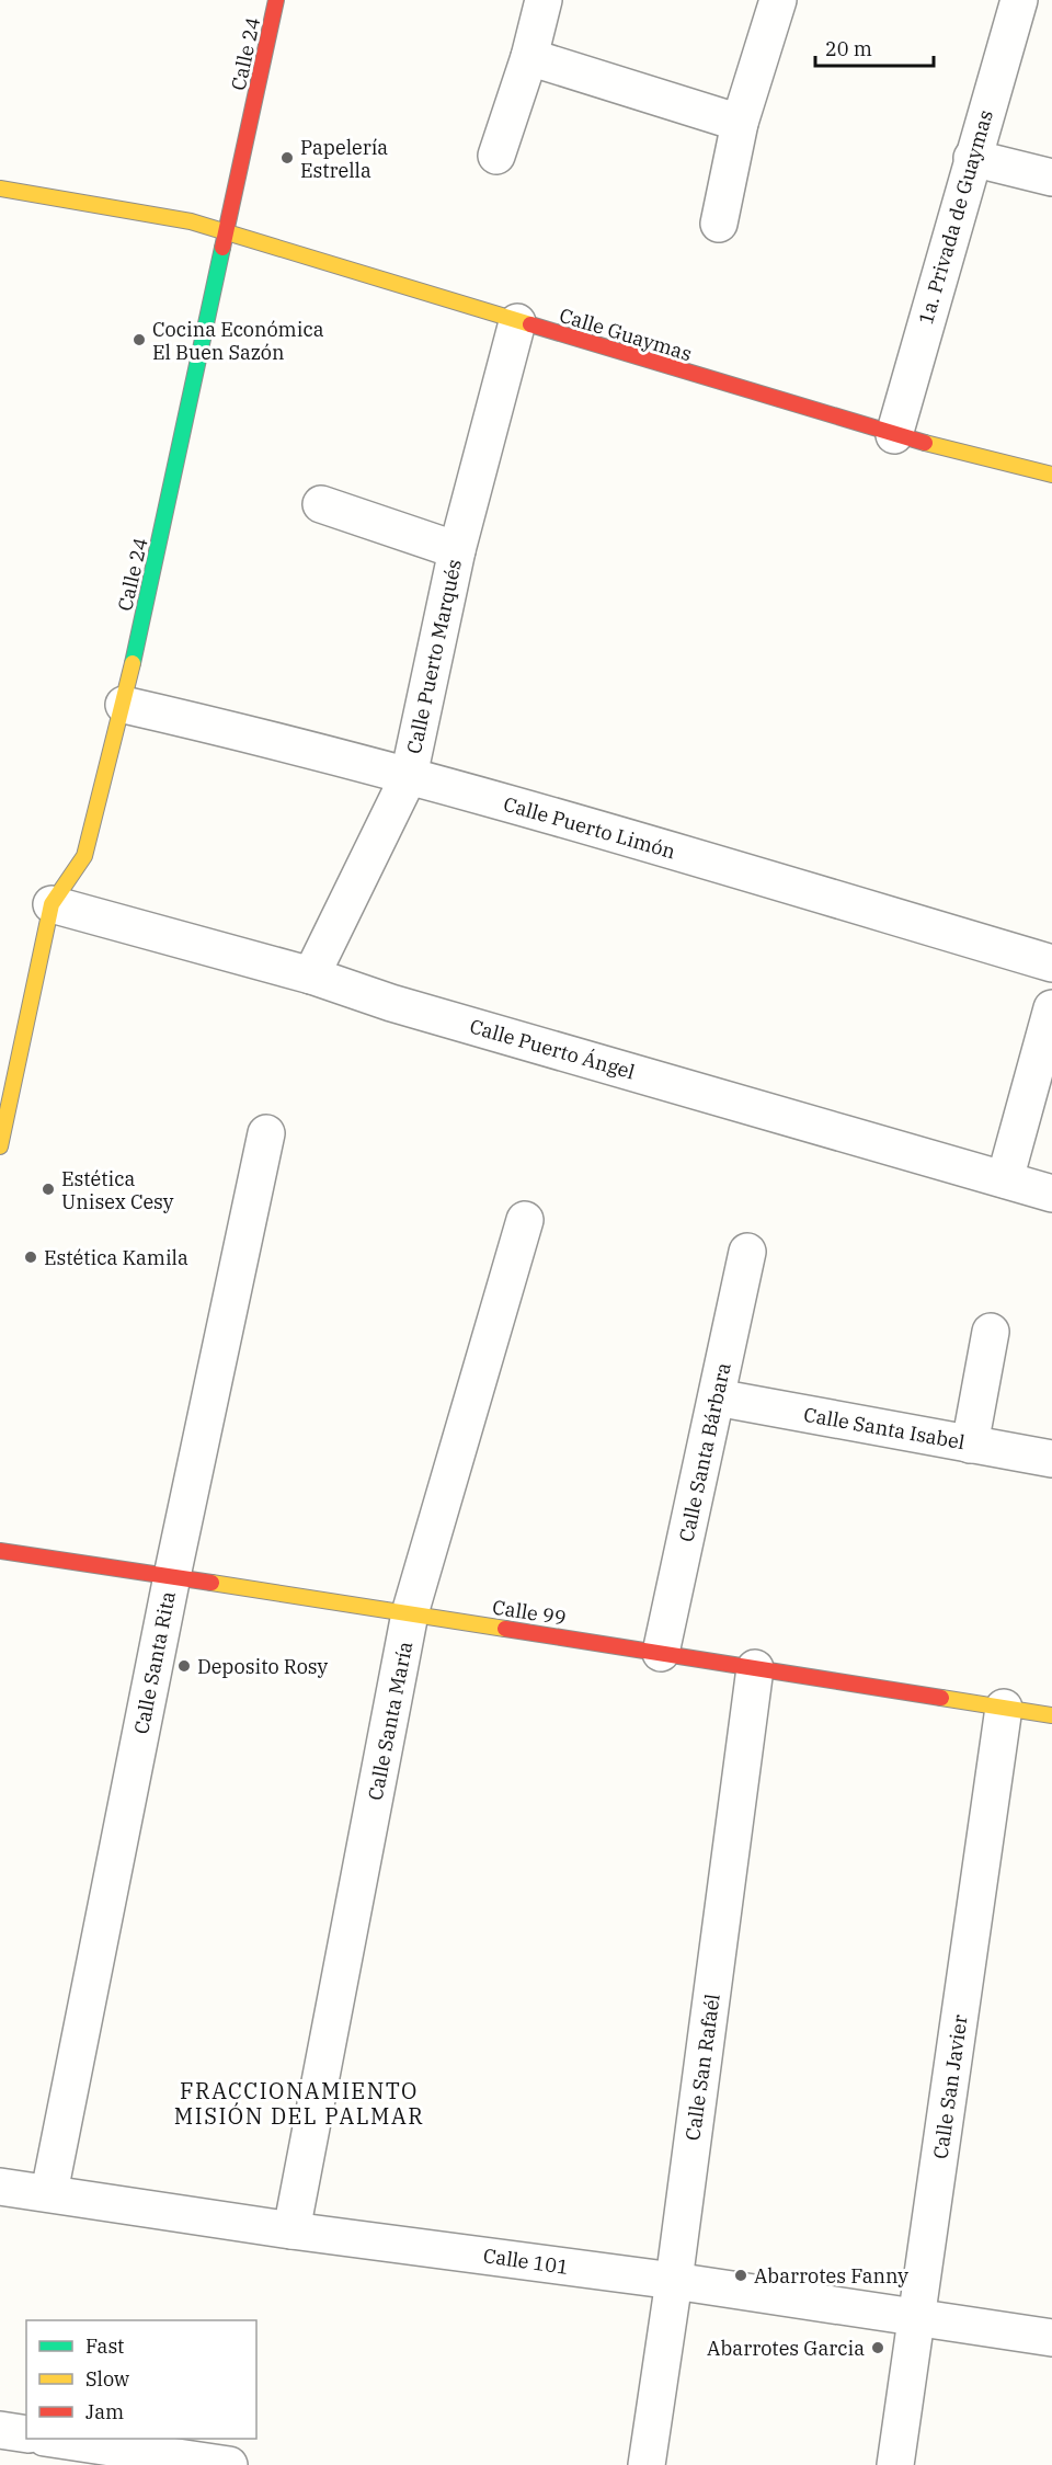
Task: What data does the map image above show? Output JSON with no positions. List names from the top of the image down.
{
  "streets": {
    "street": [
      "Calle 24",
      "1a. Privada de Guaymas",
      "Calle Guaymas",
      "Calle Puerto Marqués",
      "Calle Puerto Limón",
      "Calle Puerto Ángel",
      "Calle Santa Isabel",
      "Calle Santa Bárbara",
      "Calle 99",
      "Calle Santa Rita",
      "Calle Santa María",
      "Calle San Rafaél",
      "Calle San Javier",
      "Calle 101"
    ]
  },
  "crossings": [
    ["Calle 24", "Calle Guaymas"],
    ["Calle 24", "Calle Puerto Limón"],
    ["Calle 24", "Calle Puerto Ángel"],
    ["1a. Privada de Guaymas", "Calle Guaymas"],
    ["Calle Guaymas", "Calle Puerto Marqués"],
    ["Calle Puerto Marqués", "Calle Puerto Limón"],
    ["Calle Puerto Marqués", "Calle Puerto Ángel"],
    ["Calle Santa Isabel", "Calle Santa Bárbara"],
    ["Calle Santa Bárbara", "Calle 99"],
    ["Calle 99", "Calle Santa Rita"],
    ["Calle 99", "Calle Santa María"],
    ["Calle 99", "Calle San Rafaél"],
    ["Calle 99", "Calle San Javier"],
    ["Calle Santa Rita", "Calle 101"],
    ["Calle Santa María", "Calle 101"],
    ["Calle San Rafaél", "Calle 101"],
    ["Calle San Javier", "Calle 101"]
  ],
  "districts": ["FRACCIONAMIENTO MISIÓN DEL PALMAR"],
  "places": [
    "Papelería Estrella",
    "Cocina Económica El Buen Sazón",
    "Estética Unisex Cesy",
    "Estética Kamila",
    "Deposito Rosy",
    "Abarrotes Fanny",
    "Abarrotes Garcia"
  ],
  "legend": ["Fast", "Slow", "Jam"],
  "scale_bar": "20 m"
}
